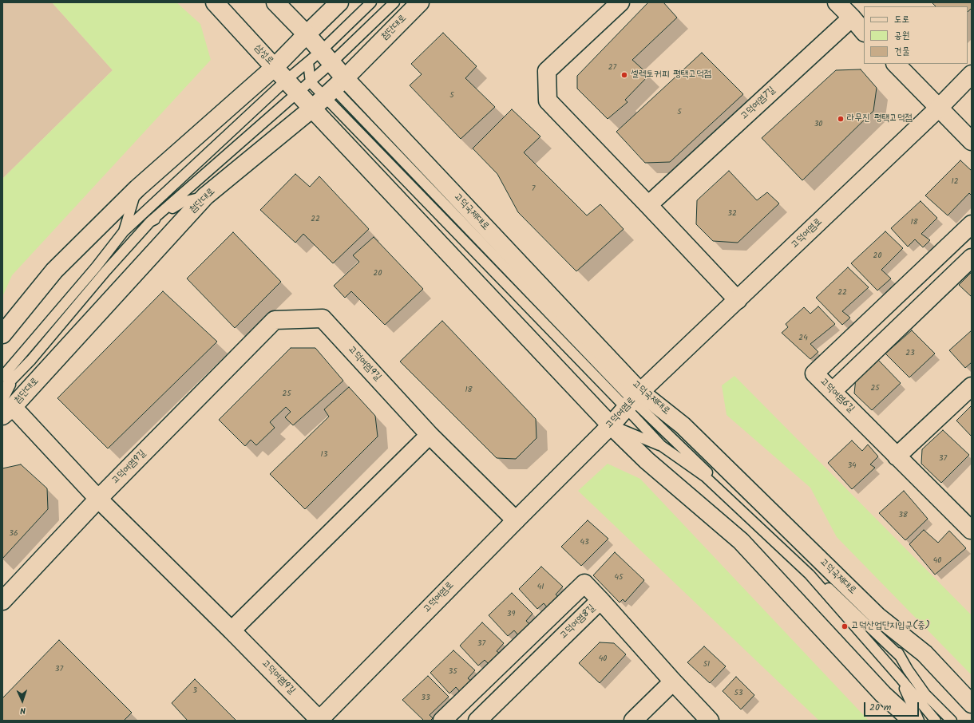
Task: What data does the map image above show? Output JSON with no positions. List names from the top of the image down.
{
  "streets": {
    "street": [
      "첨단대로",
      "삼성로",
      "고덕여염7길",
      "고덕국제대로",
      "고덕여염로",
      "고덕여염9길",
      "고덕여염6길",
      "고덕여염8길"
    ]
  },
  "crossings": [
    ["첨단대로", "삼성로"],
    ["첨단대로", "고덕국제대로"],
    ["첨단대로", "고덕여염9길"],
    ["삼성로", "고덕국제대로"],
    ["고덕국제대로", "고덕여염로"],
    ["고덕여염로", "고덕여염9길"]
  ],
  "places": ["셀렉토커피 평택고덕점", "라무진 평택고덕점", "고덕산업단지입구(중)"],
  "house_numbers": [
    "27",
    "5",
    "5",
    "30",
    "12",
    "7",
    "32",
    "22",
    "18",
    "20",
    "20",
    "22",
    "24",
    "23",
    "25",
    "18",
    "25",
    "13",
    "37",
    "34",
    "38",
    "36",
    "43",
    "40",
    "45",
    "41",
    "39",
    "37",
    "40",
    "51",
    "37",
    "35",
    "3",
    "53",
    "33"
  ],
  "legend": ["도로", "공원", "건물"],
  "scale_bar": "20 m",
  "north": "bottom"
}
